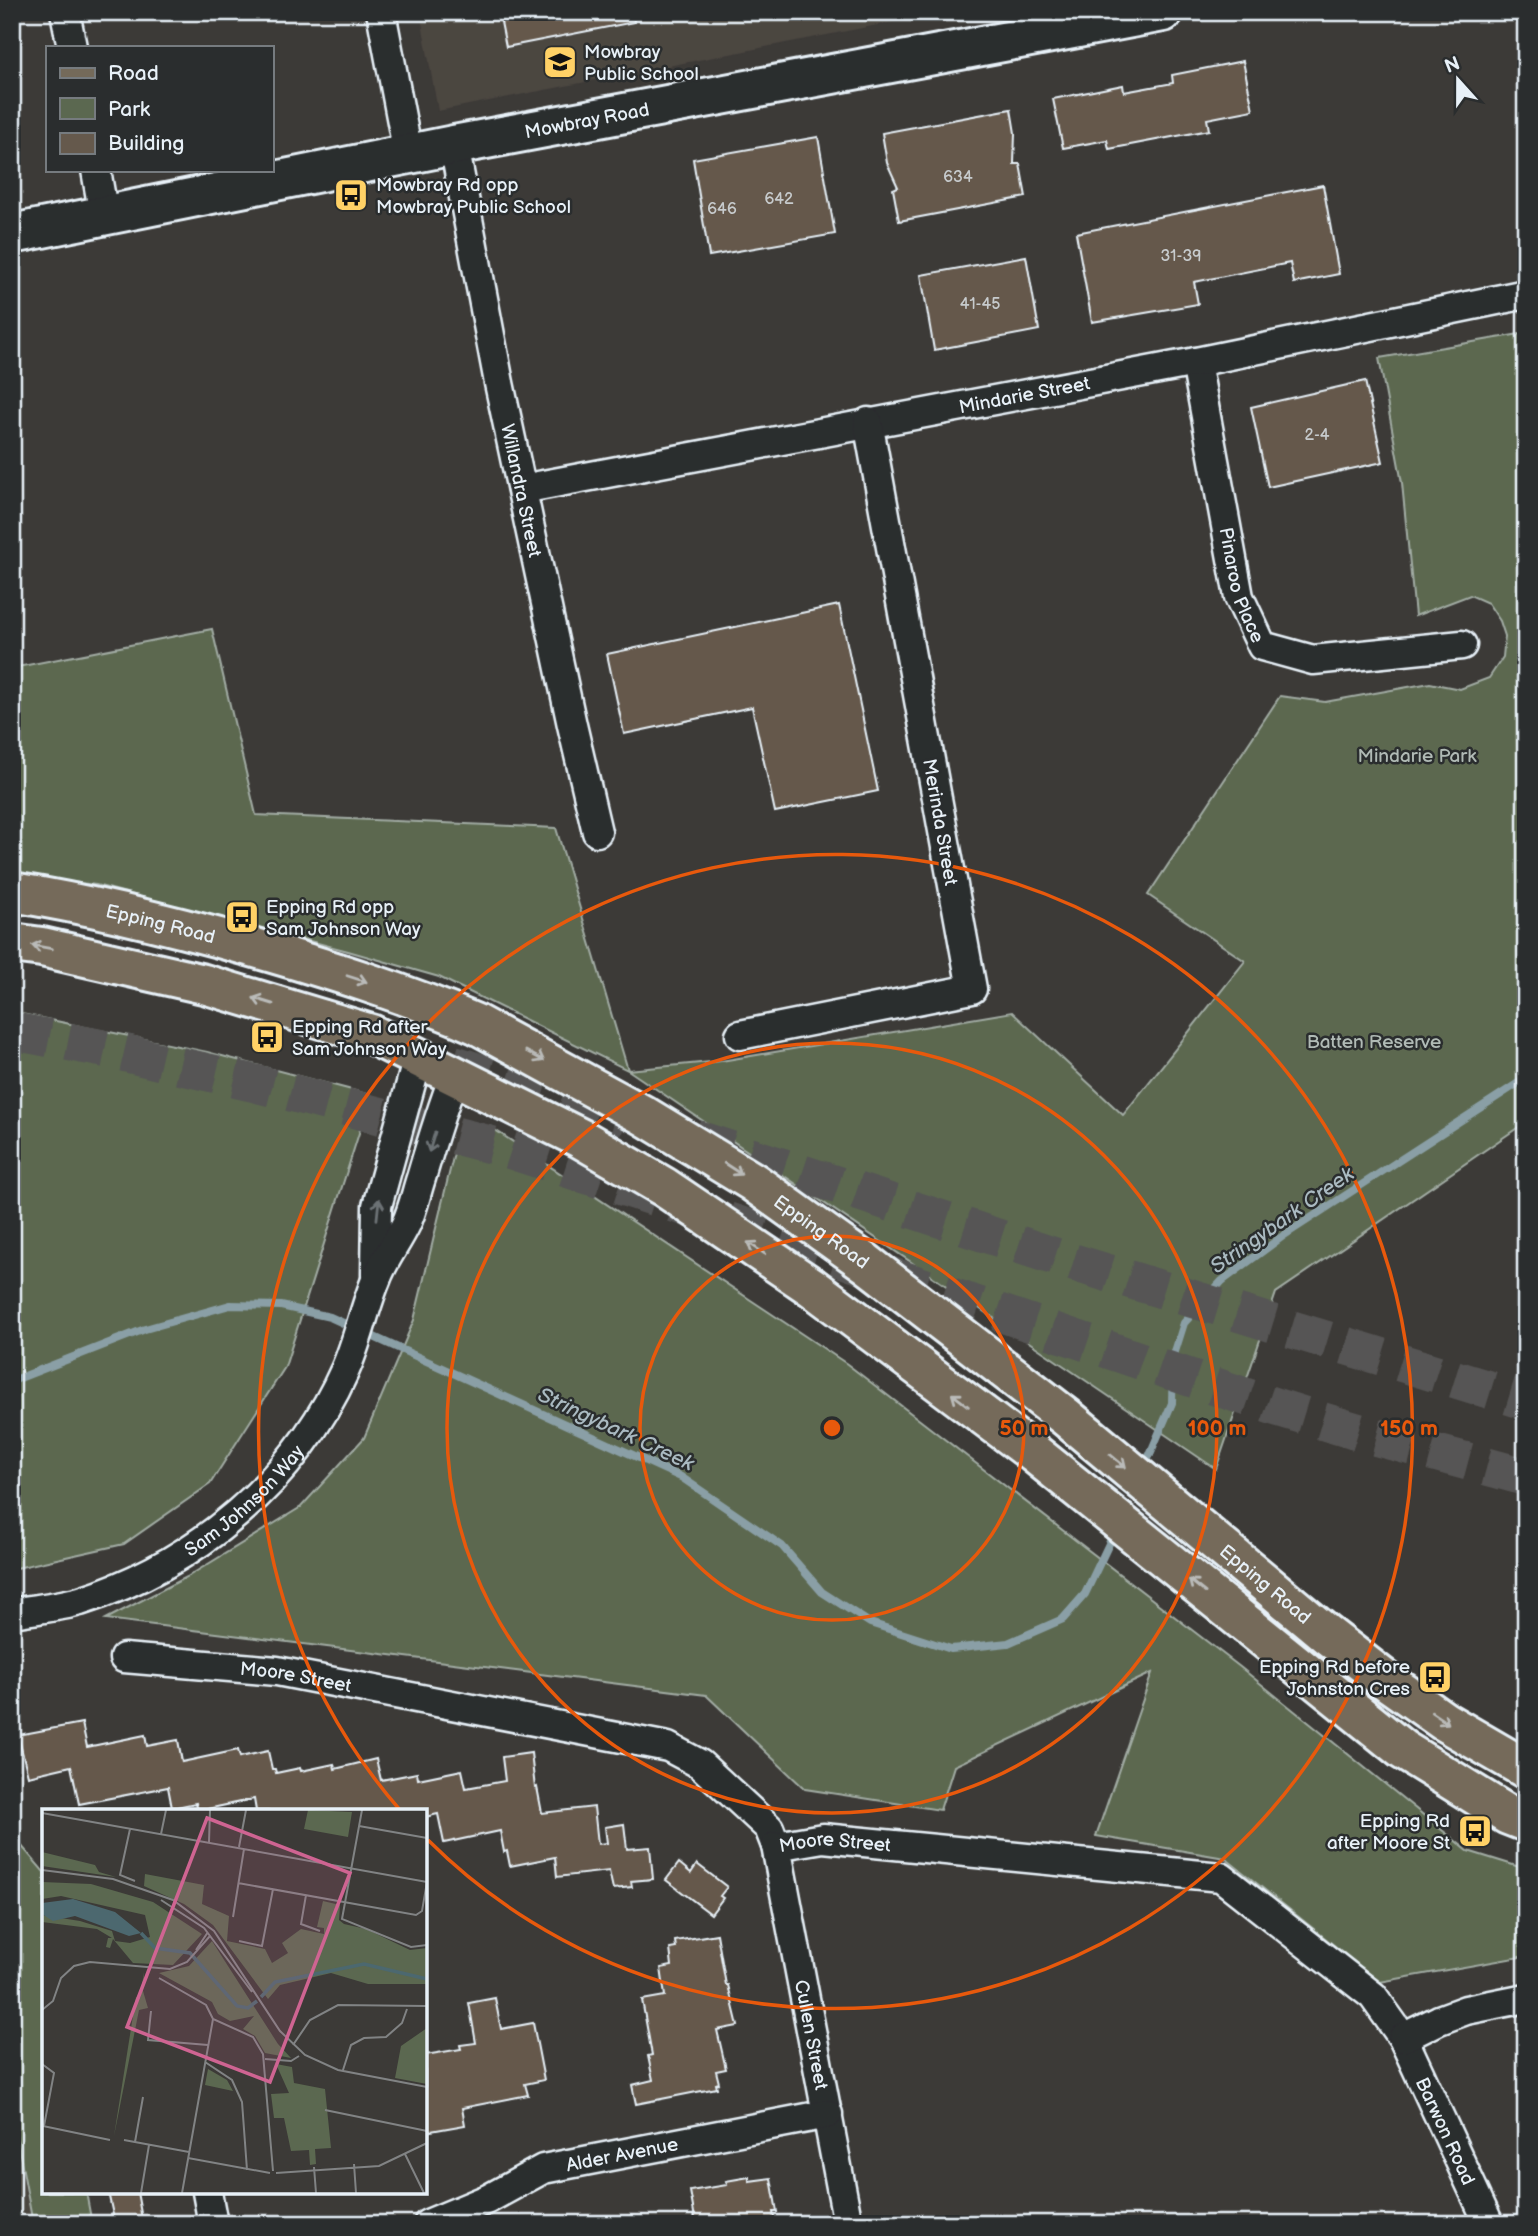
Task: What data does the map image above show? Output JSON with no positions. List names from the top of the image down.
{
  "streets": {
    "main road": ["Mowbray Road", "Epping Road", "Sam Johnson Way"],
    "street": [
      "Mindarie Street",
      "Willandra Street",
      "Pinaroo Place",
      "Merinda Street",
      "Moore Street",
      "Cullen Street",
      "Barwon Road",
      "Alder Avenue"
    ]
  },
  "crossings": [
    ["Mowbray Road", "Willandra Street"],
    ["Mindarie Street", "Willandra Street"],
    ["Mindarie Street", "Pinaroo Place"],
    ["Mindarie Street", "Merinda Street"],
    ["Epping Road", "Sam Johnson Way"],
    ["Moore Street", "Cullen Street"],
    ["Moore Street", "Barwon Road"],
    ["Cullen Street", "Alder Avenue"]
  ],
  "water": ["Stringybark Creek"],
  "parks": ["Mindarie Park", "Batten Reserve"],
  "places": {
    "school or university": ["Mowbray Public School"],
    "bus stop": [
      "Mowbray Rd opp Mowbray Public School",
      "Epping Rd opp Sam Johnson Way",
      "Epping Rd after Sam Johnson Way",
      "Epping Rd before Johnston Cres",
      "Epping Rd after Moore St"
    ]
  },
  "house_numbers": [
    "634",
    "642",
    "646",
    "31-39",
    "41-45",
    "2-4"
  ],
  "legend": ["Road", "Park", "Building"],
  "north": "top",
  "rings": ["50 m", "100 m", "150 m"]
}
